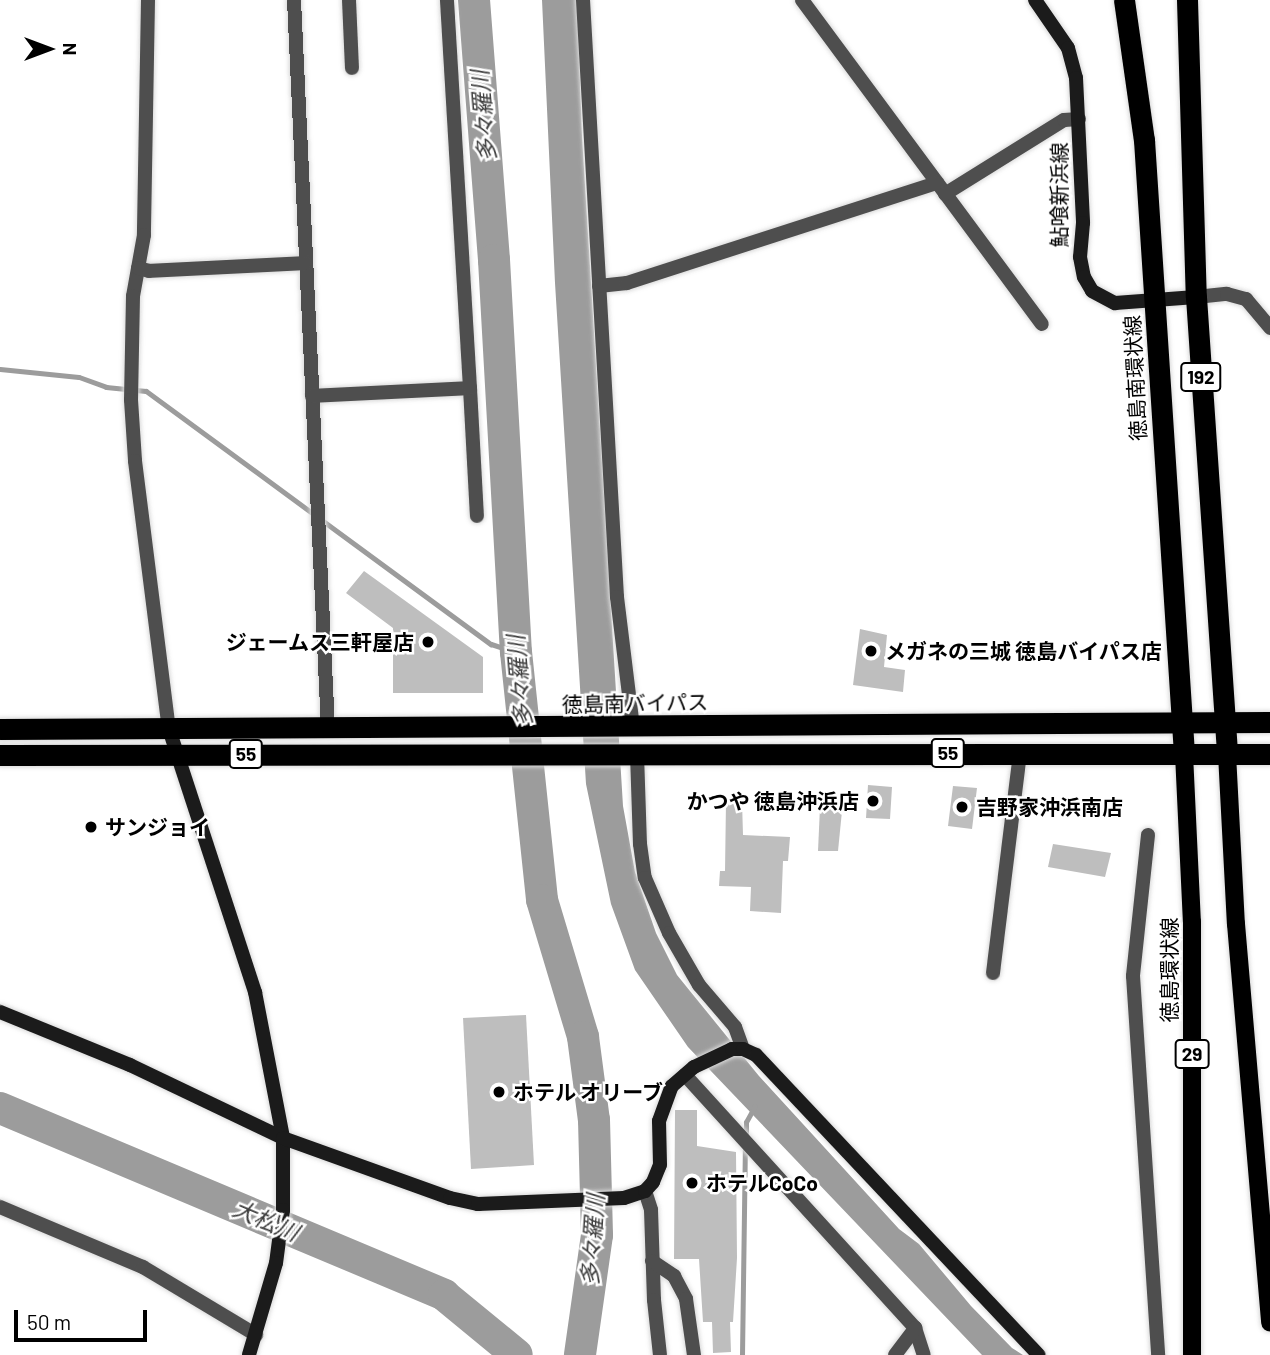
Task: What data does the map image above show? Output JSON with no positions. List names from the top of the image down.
{
  "streets": {
    "highway": [
      "192",
      "徳島南環状線",
      "徳島南バイパス",
      "55"
    ],
    "main road": ["徳島環状線", "29"],
    "street": ["鮎喰新浜線"]
  },
  "crossings": [
    ["鮎喰新浜線", "192"],
    ["鮎喰新浜線", "徳島南環状線"],
    ["192", "徳島南バイパス"],
    ["192", "55"],
    ["徳島南環状線", "徳島南バイパス"],
    ["徳島南環状線", "55"],
    ["徳島南環状線", "徳島環状線"],
    ["55", "徳島環状線"]
  ],
  "water": ["多々羅川", "大松川"],
  "places": [
    "ジェームス三軒屋店",
    "メガネの三城 徳島バイパス店",
    "かつや 徳島沖浜店",
    "吉野家沖浜南店",
    "サンジョイ",
    "ホテル オリーブ",
    "ホテルCoCo"
  ],
  "scale_bar": "50 m",
  "north": "right"
}
